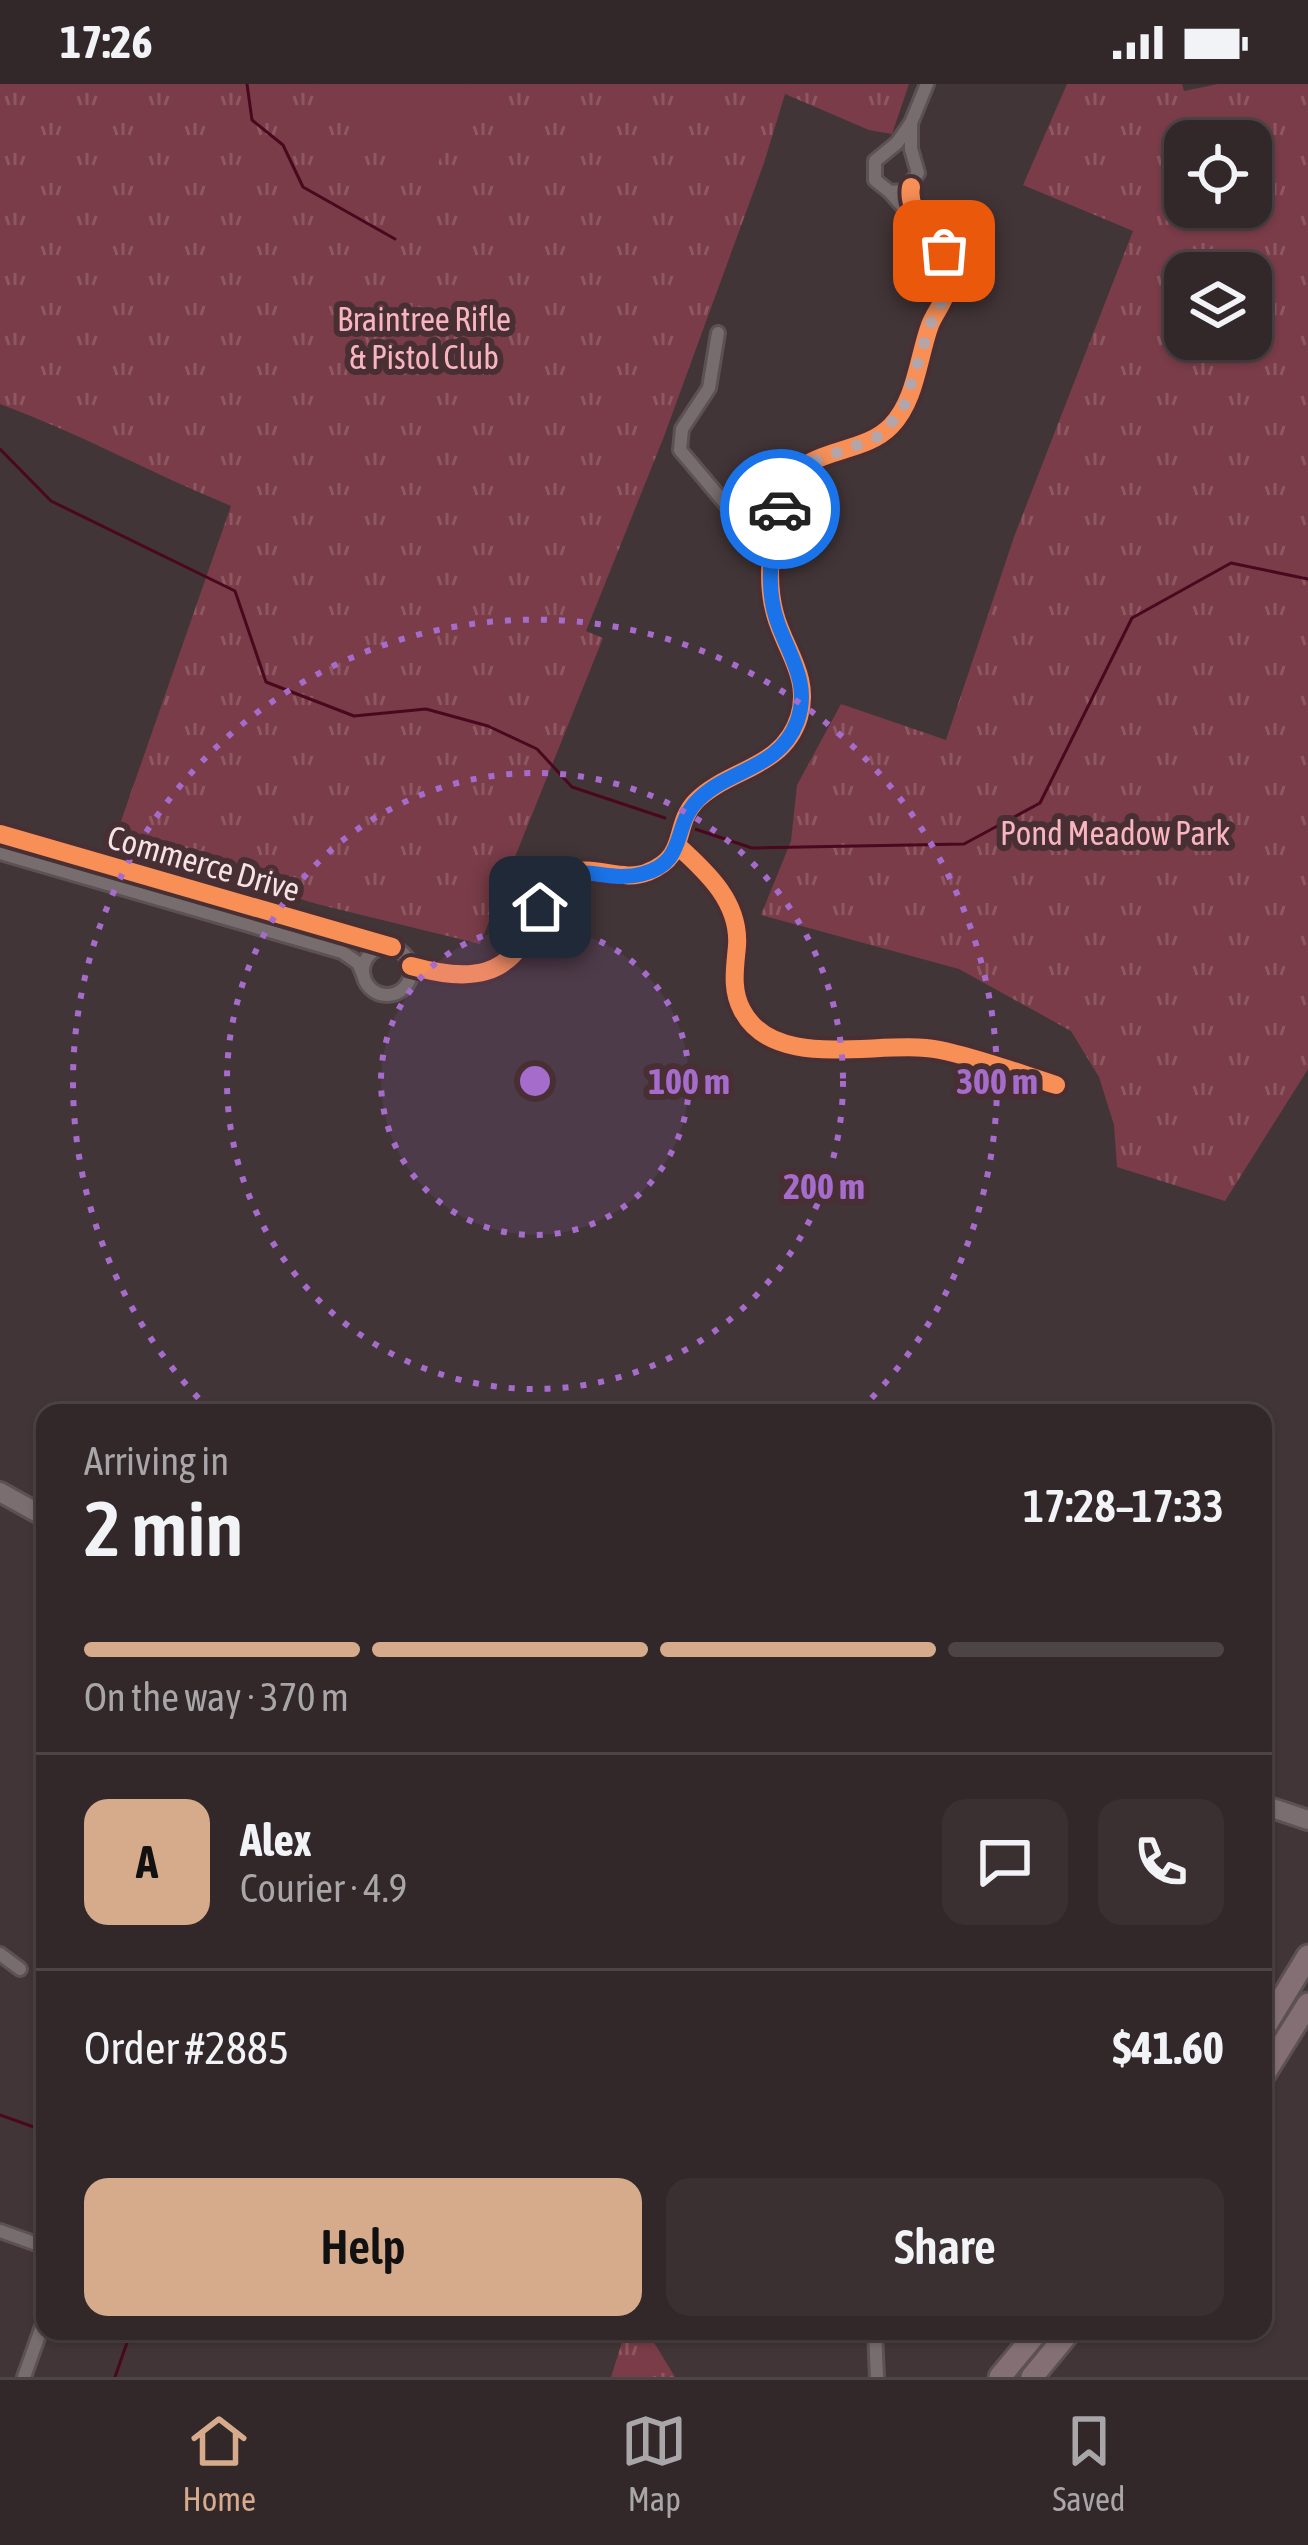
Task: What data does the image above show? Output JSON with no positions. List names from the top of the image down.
{
  "streets": {
    "street": ["Commerce Drive"]
  },
  "parks": ["Braintree Rifle & Pistol Club", "Pond Meadow Park"],
  "page": {
    "status": "17:26",
    "heading": ["2 min", "Arriving in", "17:28–17:33"],
    "panel": [
      "Alex",
      "Courier · 4.9",
      "Order #2885",
      "$41.60"
    ],
    "bar": "On the way · 370 m",
    "round": "A",
    "buttons": ["Help", "Share"],
    "tabs": ["Home", "Map", "Saved"]
  },
  "rings": ["100 m", "300 m", "200 m"]
}
